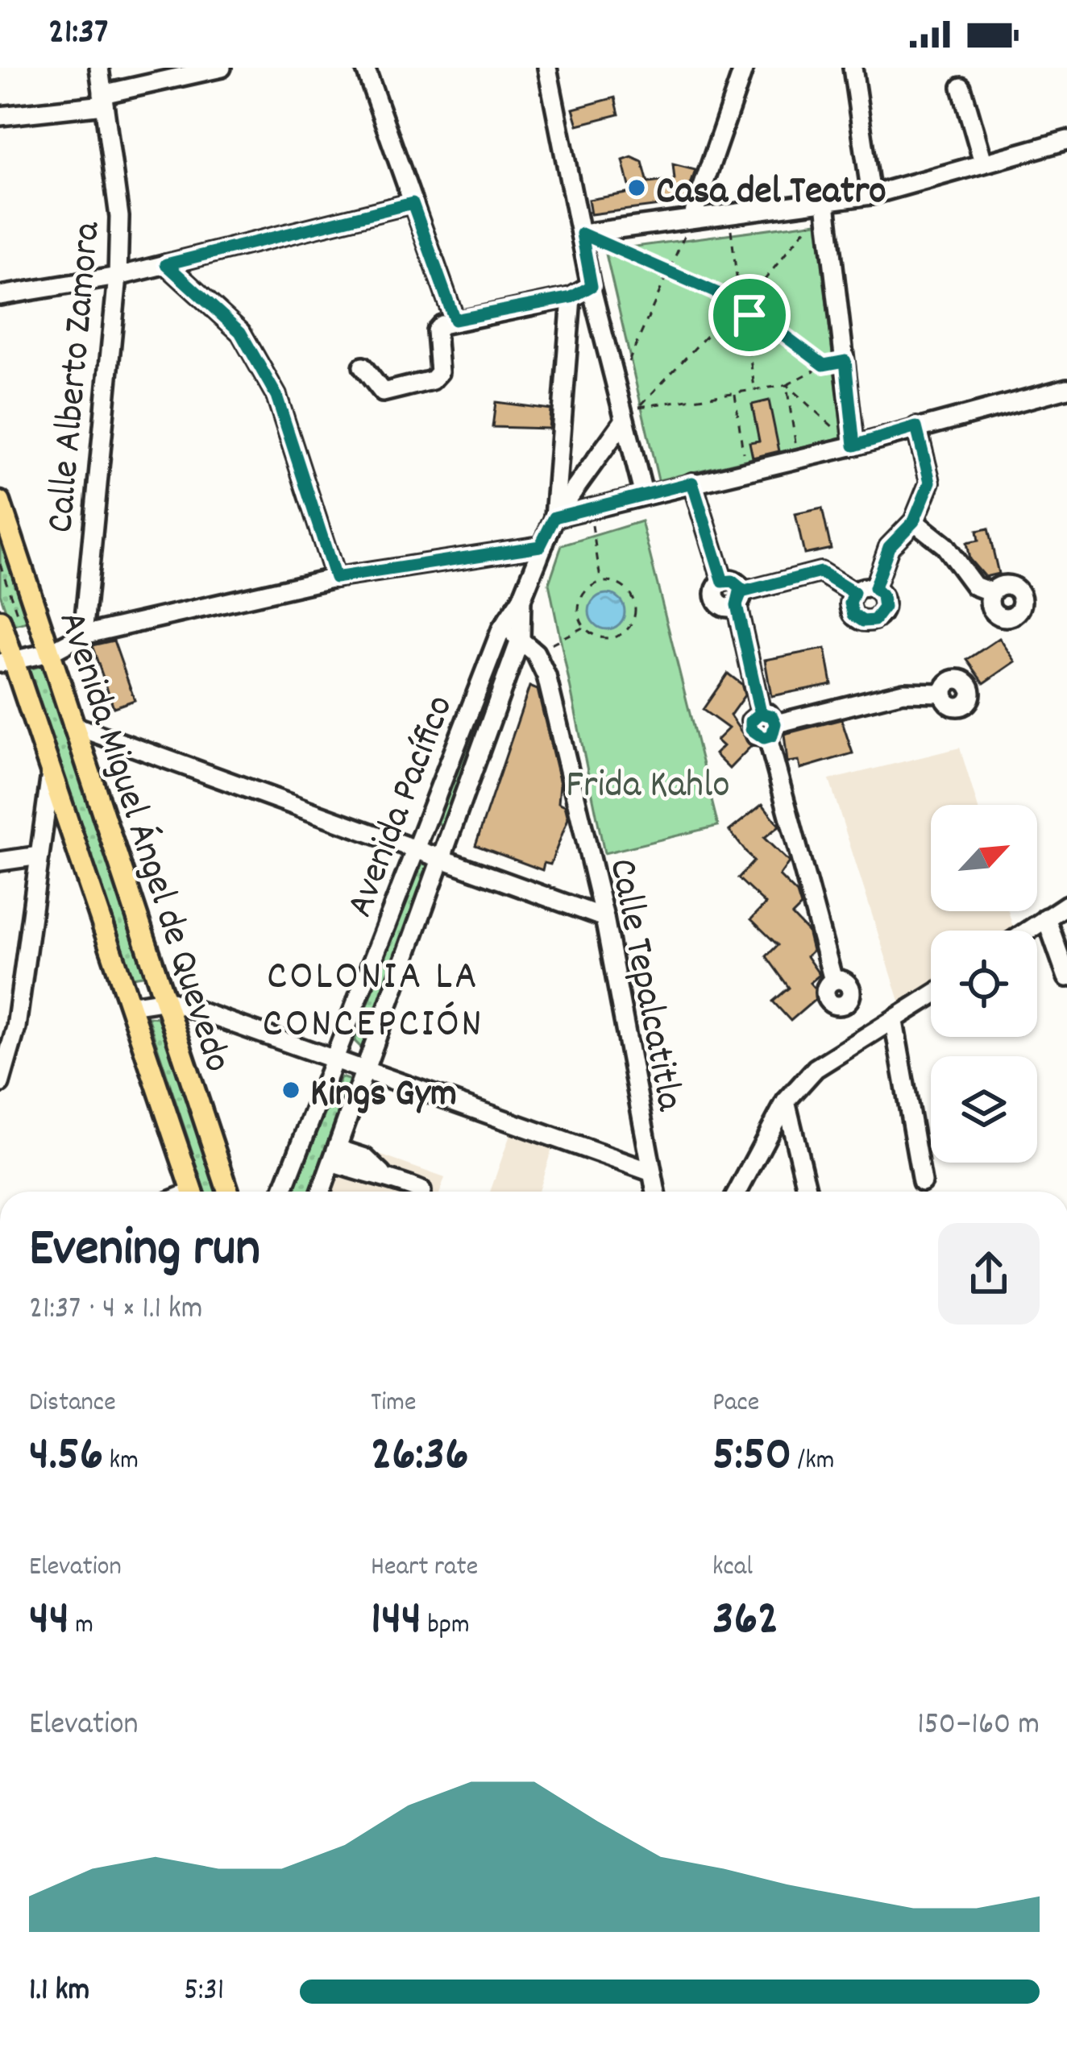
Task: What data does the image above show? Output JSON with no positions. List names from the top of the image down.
{
  "streets": {
    "main road": ["Avenida Miguel Ángel de Quevedo"],
    "street": ["Calle Alberto Zamora", "Avenida Pacífico", "Calle Tepalcatitla"]
  },
  "crossings": [
    ["Avenida Pacífico", "Calle Tepalcatitla"]
  ],
  "districts": ["COLONIA LA CONCEPCIÓN"],
  "parks": ["Frida Kahlo"],
  "places": ["Casa del Teatro", "Kings Gym"],
  "north": "top right",
  "page": {
    "status": "21:37",
    "heading": ["Evening run", "21:37 · 4 × 1.1 km"],
    "stats": [
      ["Distance", "4.56 km"],
      ["Time", "26:36"],
      ["Pace", "5:50 /km"],
      ["Elevation", "44 m"],
      ["Heart rate", "144 bpm"],
      ["kcal", "362"]
    ],
    "chart": ["Elevation", "150–160 m"],
    "list": [
      {
        "name": "1.1 km",
        "note": "5:31"
      }
    ]
  }
}
